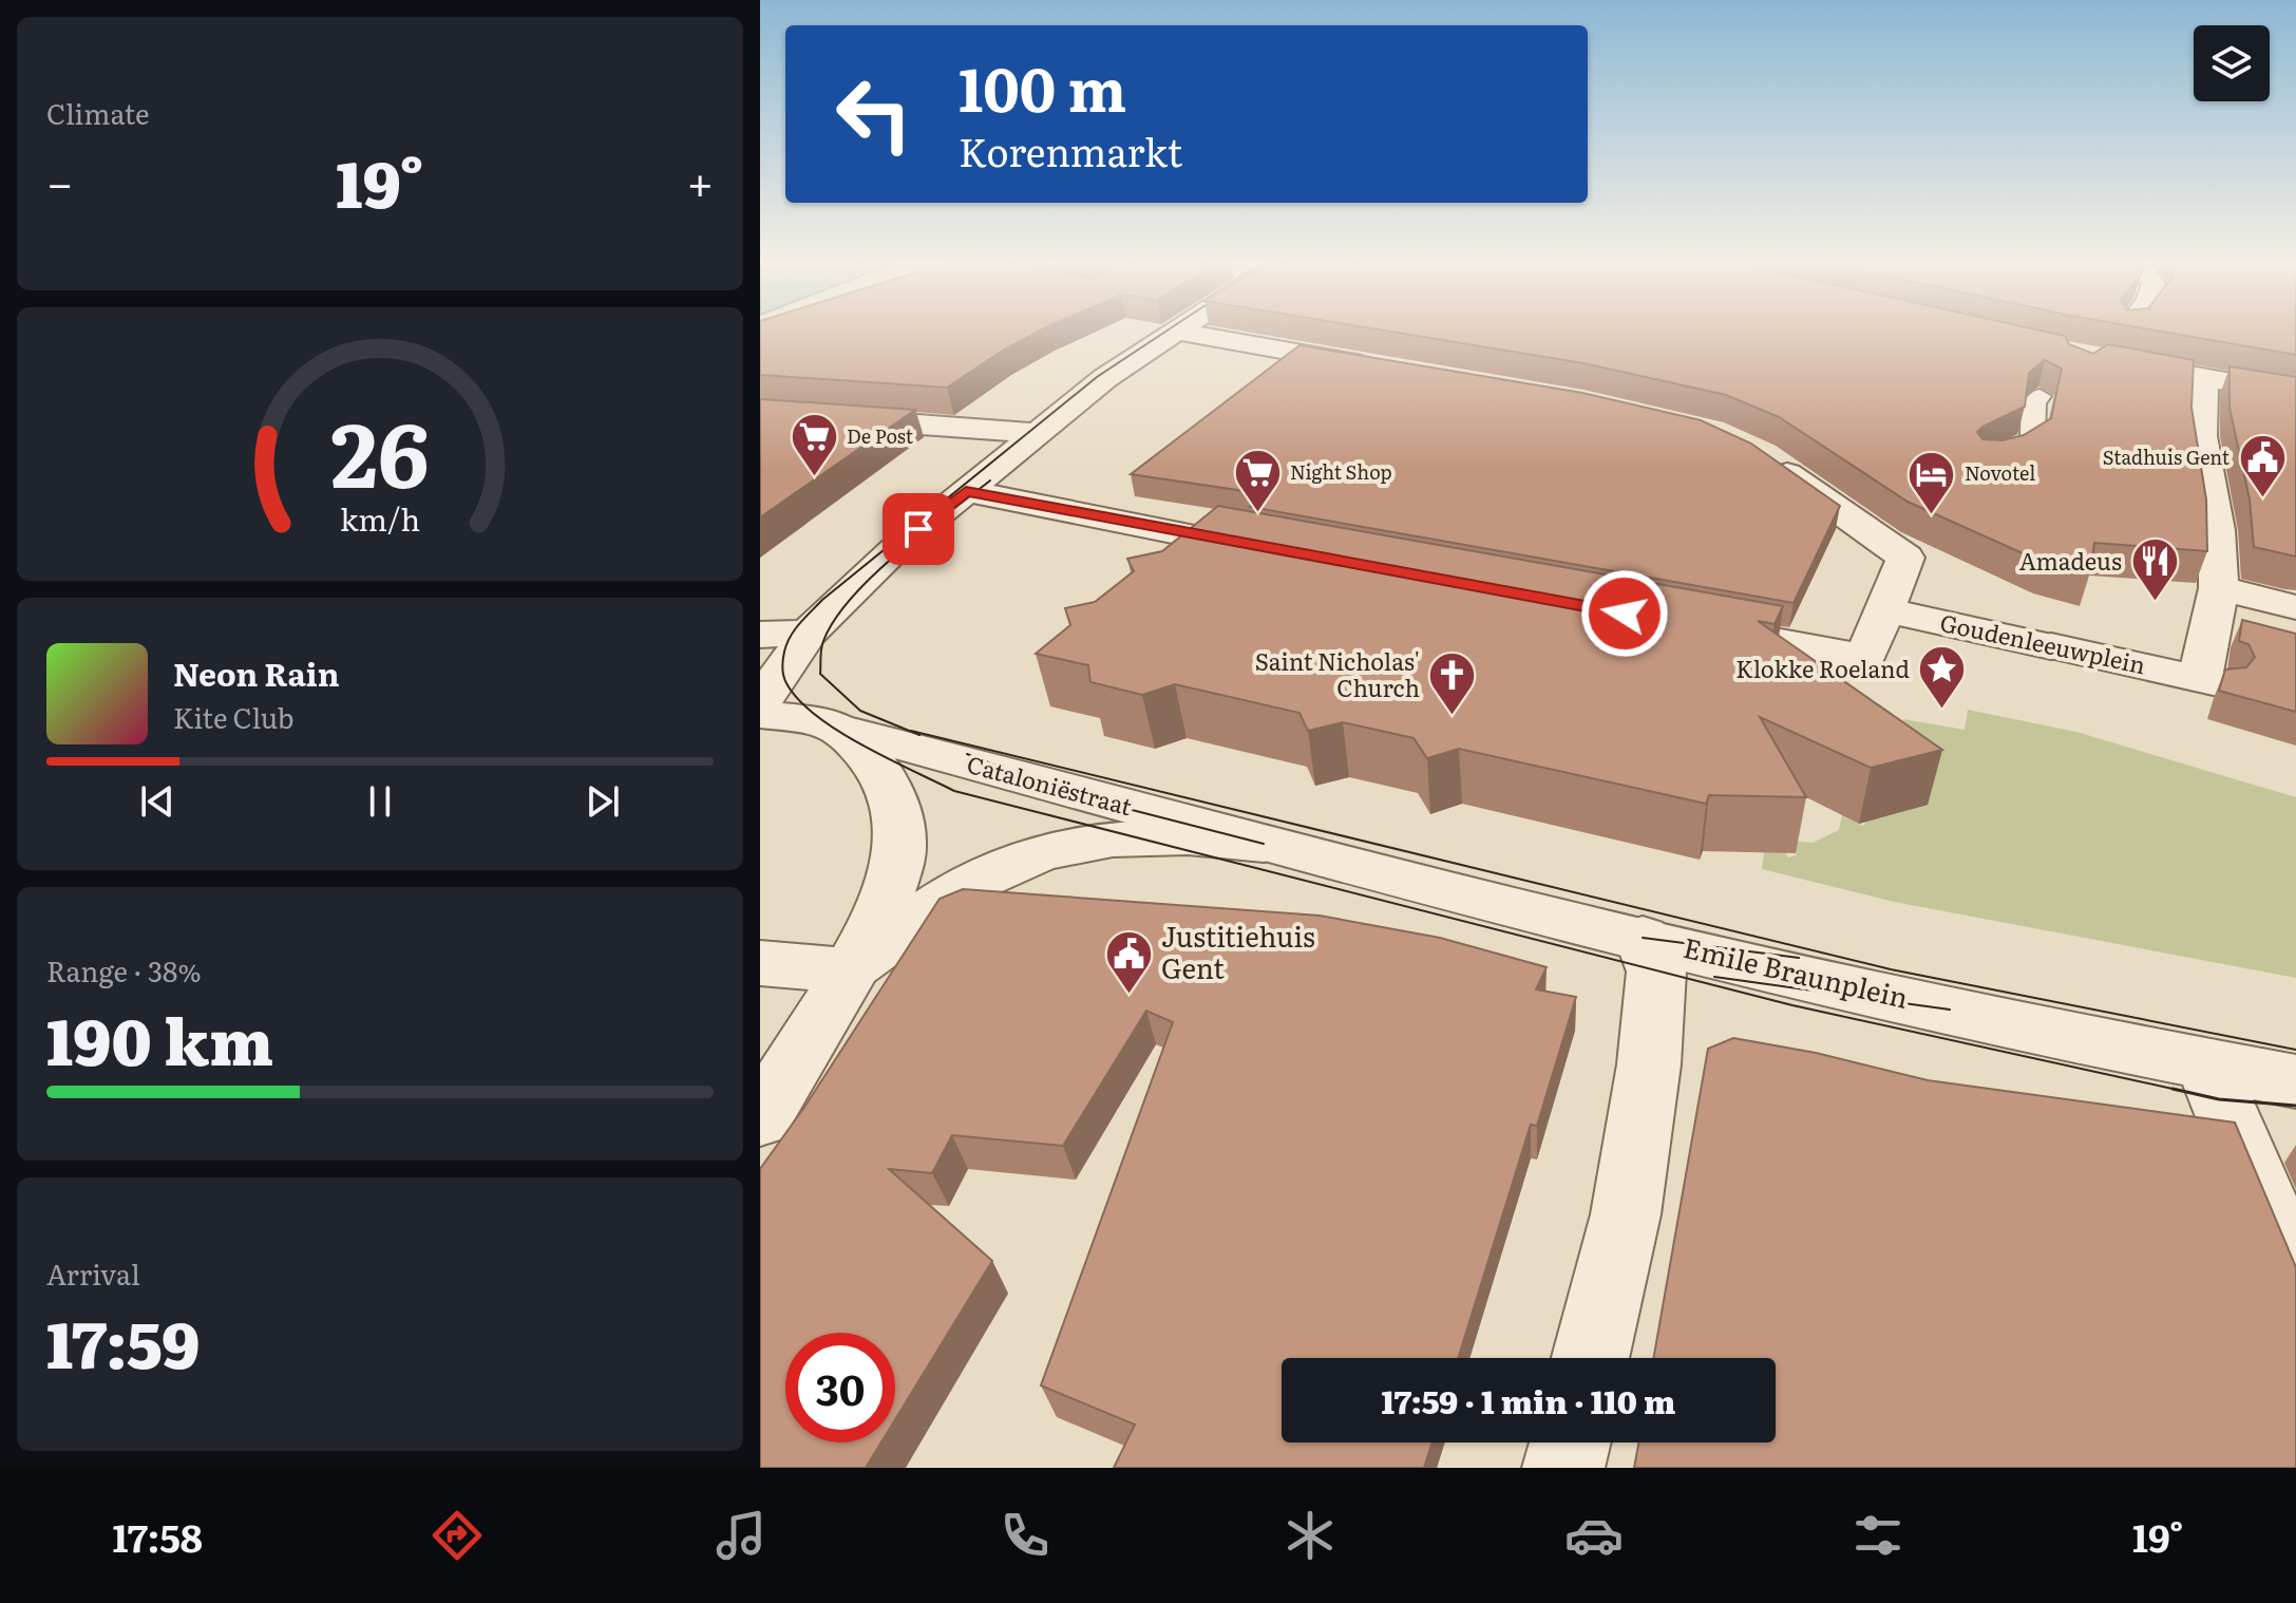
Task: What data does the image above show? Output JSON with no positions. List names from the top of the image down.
{
  "streets": {
    "street": ["Goudenleeuwplein", "Cataloniëstraat", "Emile Braunplein"]
  },
  "crossings": [
    ["Cataloniëstraat", "Emile Braunplein"]
  ],
  "places": {
    "supermarket": ["De Post", "Night Shop"],
    "public building": ["Stadhuis Gent", "Justitiehuis Gent"],
    "hotel": ["Novotel"],
    "restaurant": ["Amadeus"],
    "place": ["Klokke Roeland"],
    "church": ["Saint Nicholas' Church"]
  },
  "page": {
    "tile": [
      "Climate",
      ["Range · 38%", "190 km"],
      ["Arrival", "17:59"]
    ],
    "turn": ["100 m", "Korenmarkt"],
    "heat": ["−", "19°", "+"],
    "song": ["Neon Rain", "Kite Club"],
    "limit": "30",
    "trip": "17:59 · 1 min · 110 m",
    "tabs": ["17:58", "19°"],
    "gauge": ["26", "km/h"]
  }
}
